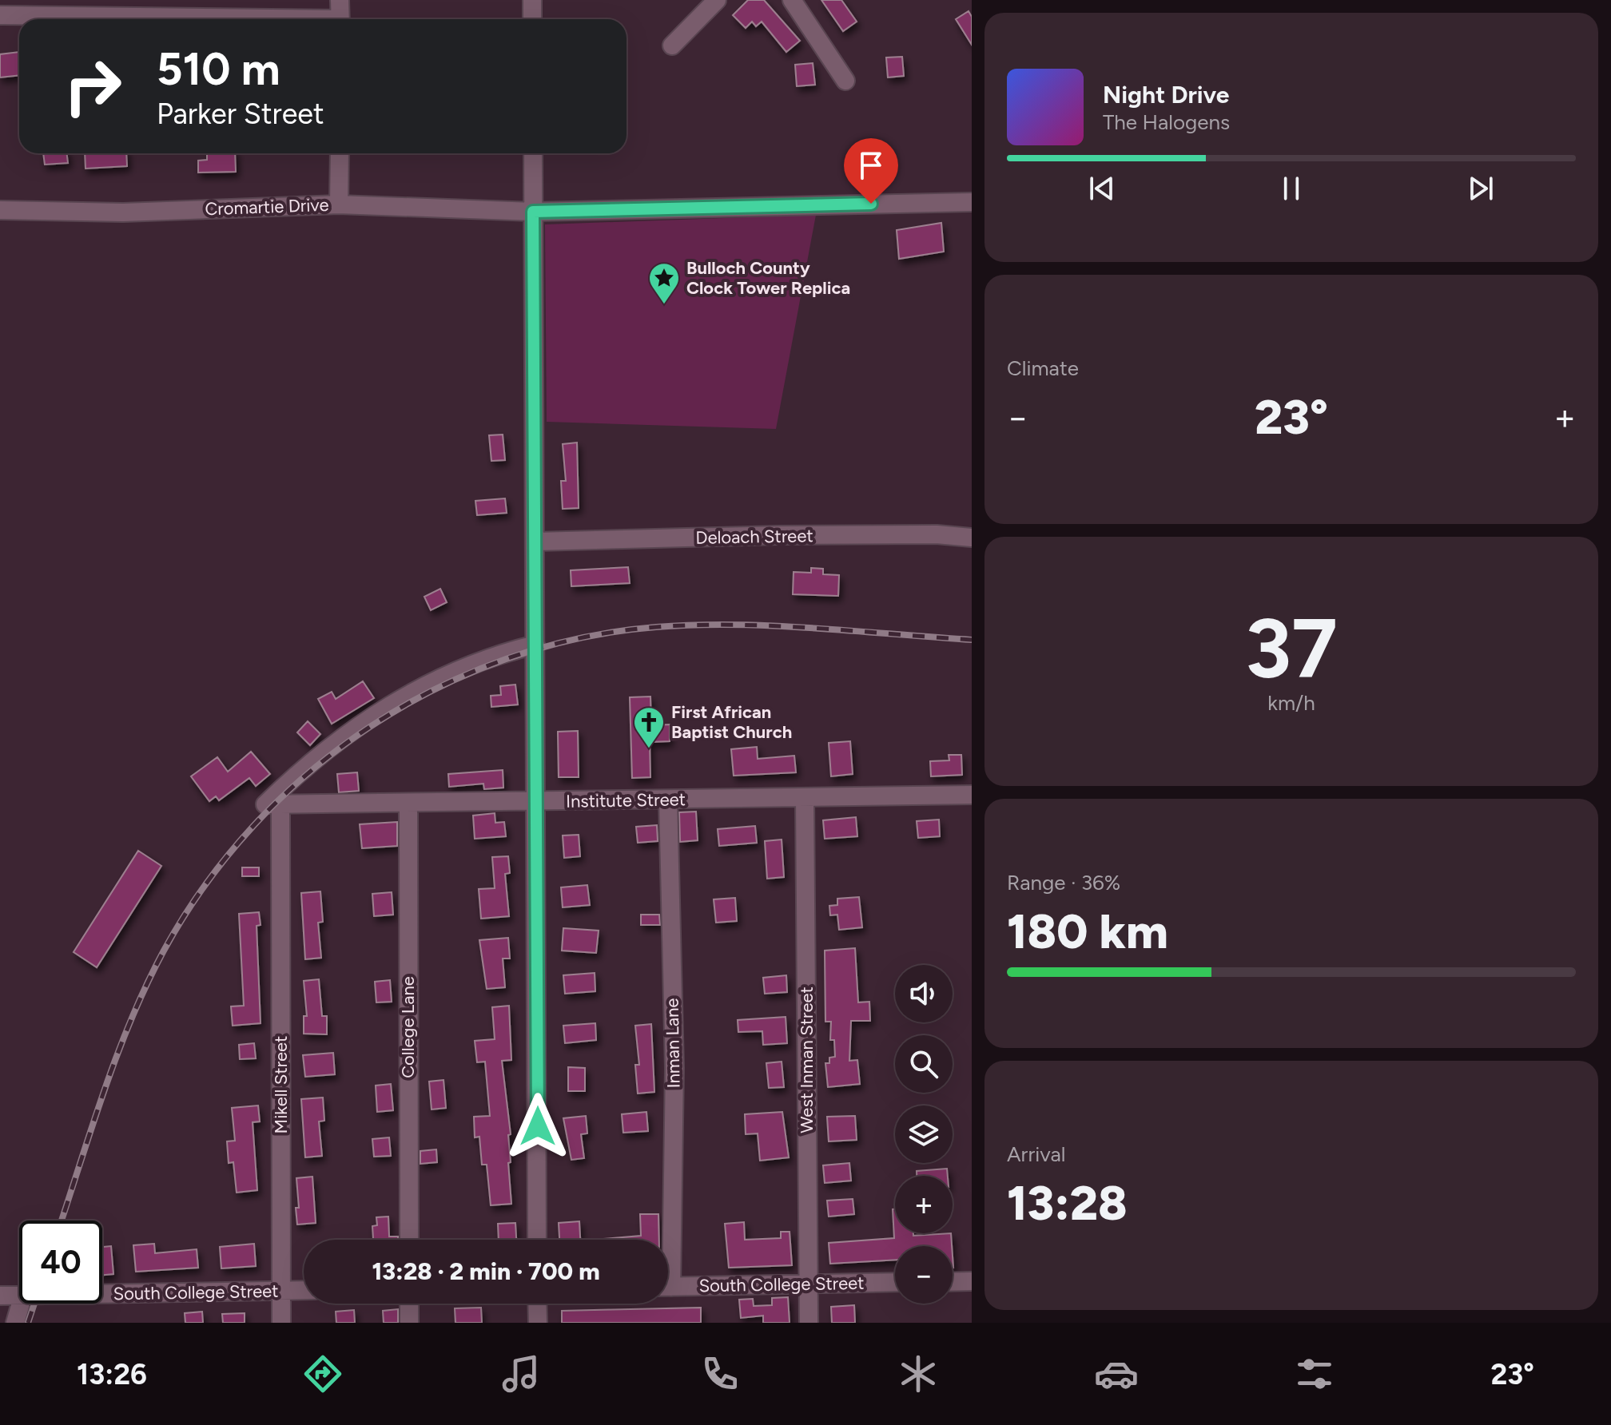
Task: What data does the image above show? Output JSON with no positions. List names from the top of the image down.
{
  "streets": {
    "street": [
      "Cromartie Drive",
      "Deloach Street",
      "Institute Street",
      "College Lane",
      "Inman Lane",
      "West Inman Street",
      "Mikell Street",
      "South College Street"
    ]
  },
  "crossings": [
    ["Institute Street", "College Lane"],
    ["Institute Street", "Inman Lane"],
    ["Institute Street", "West Inman Street"],
    ["Institute Street", "Mikell Street"],
    ["West Inman Street", "South College Street"],
    ["Mikell Street", "South College Street"]
  ],
  "places": {
    "place": ["Bulloch County Clock Tower Replica"],
    "church": ["First African Baptist Church"]
  },
  "page": {
    "turn": ["510 m", "Parker Street"],
    "song": ["Night Drive", "The Halogens"],
    "tile": [
      "Climate",
      ["37", "km/h"],
      ["Range · 36%", "180 km"],
      ["Arrival", "13:28"]
    ],
    "heat": ["−", "23°", "+"],
    "map_buttons": ["+", "−"],
    "limit": "40",
    "trip": "13:28 · 2 min · 700 m",
    "tabs": ["13:26", "23°"]
  }
}
